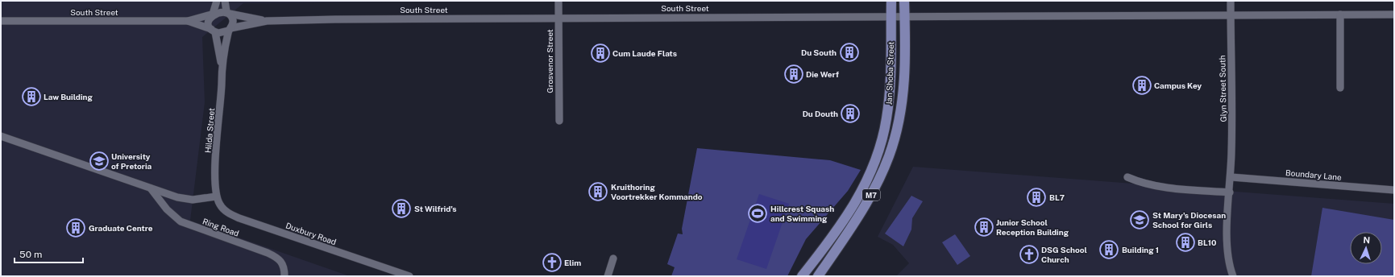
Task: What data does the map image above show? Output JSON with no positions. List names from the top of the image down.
{
  "streets": {
    "main road": ["Jan Shoba Street", "M7"],
    "street": [
      "South Street",
      "Grosvenor Street",
      "Glyn Street South",
      "Hilda Street",
      "Boundary Lane",
      "Ring Road",
      "Duxbury Road"
    ]
  },
  "crossings": [
    ["South Street", "Grosvenor Street"],
    ["South Street", "Jan Shoba Street"],
    ["South Street", "Glyn Street South"],
    ["South Street", "Hilda Street"],
    ["Glyn Street South", "Boundary Lane"],
    ["Hilda Street", "Duxbury Road"]
  ],
  "places": {
    "building": [
      "Du South",
      "Cum Laude Flats",
      "Die Werf",
      "Campus Key",
      "Law Building",
      "Du Douth",
      "Kruithoring Voortrekker Kommando",
      "BL7",
      "St Wilfrid's",
      "Junior School Reception Building",
      "Graduate Centre",
      "BL10",
      "Building 1"
    ],
    "school or university": ["University of Pretoria", "St Mary's Diocesan School for Girls"],
    "sports": ["Hillcrest Squash and Swimming"],
    "church": ["DSG School Church", "Elim"]
  },
  "scale_bar": "50 m",
  "north": "top"
}
